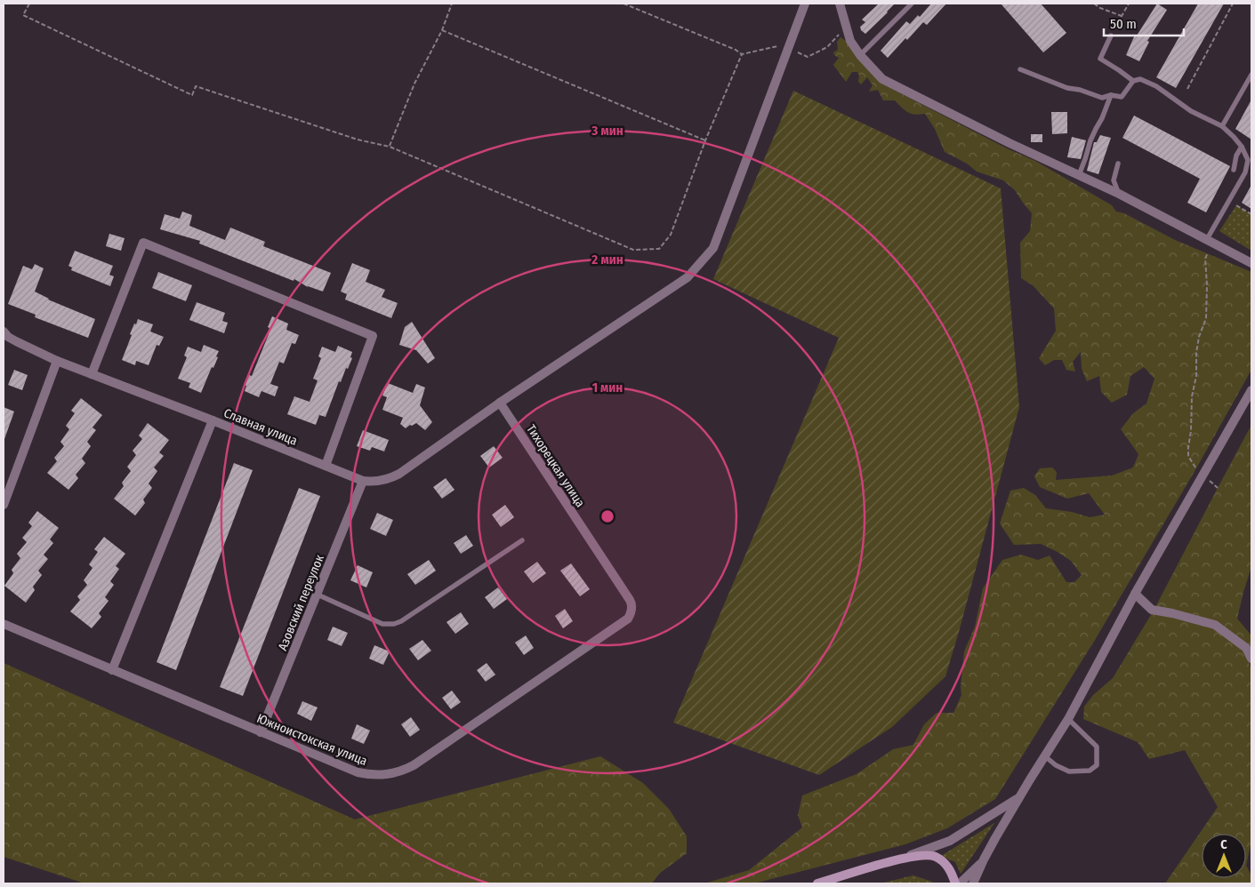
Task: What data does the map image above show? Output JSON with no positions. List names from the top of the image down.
{
  "streets": {
    "street": [
      "Славная улица",
      "Тихорецкая улица",
      "Азовский переулок",
      "Южноистокская улица"
    ]
  },
  "crossings": [
    ["Славная улица", "Тихорецкая улица"],
    ["Славная улица", "Азовский переулок"],
    ["Тихорецкая улица", "Южноистокская улица"],
    ["Азовский переулок", "Южноистокская улица"]
  ],
  "scale_bar": "50 m",
  "north": "top",
  "rings": ["3 мин", "2 мин", "1 мин"]
}
